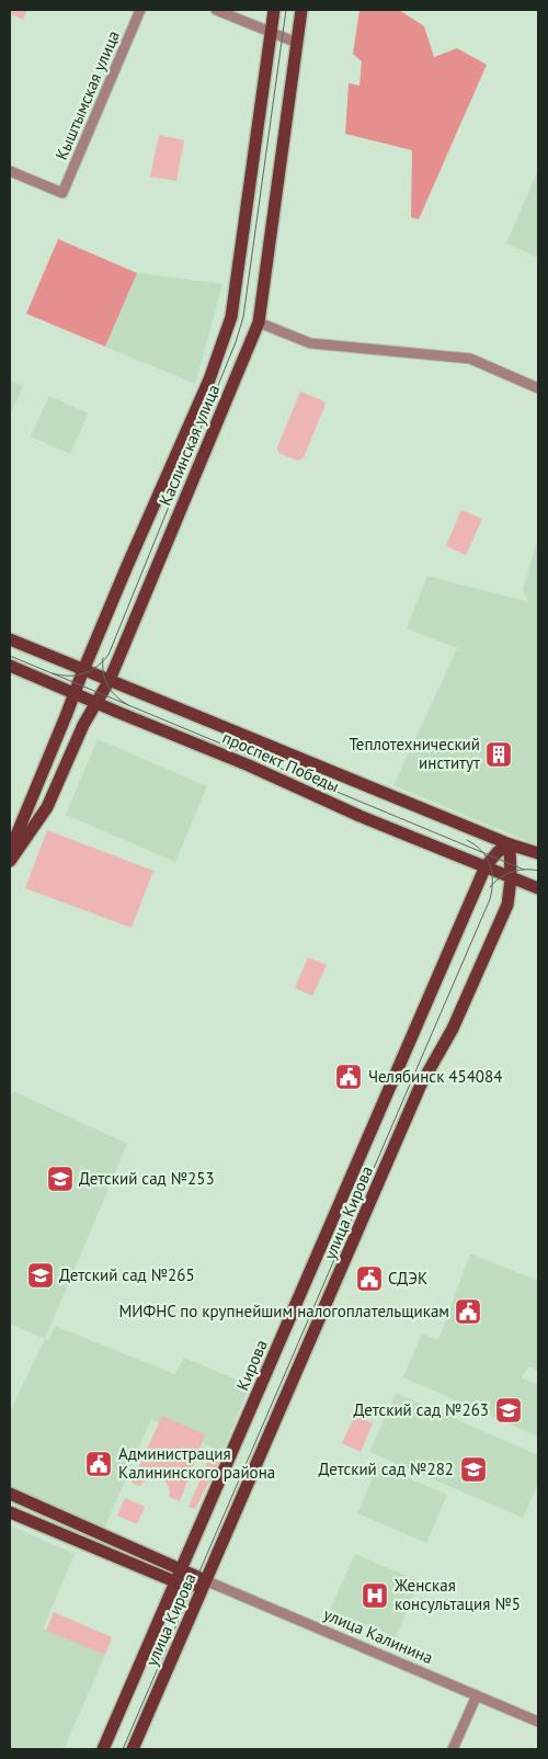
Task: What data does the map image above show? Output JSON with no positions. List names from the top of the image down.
{
  "streets": {
    "main road": [
      "Каслинская улица",
      "проспект Победы",
      "улица Кирова",
      "Кирова",
      "улица Калинина"
    ],
    "street": ["Кыштымская улица"]
  },
  "crossings": [
    ["Каслинская улица", "проспект Победы"],
    ["проспект Победы", "улица Кирова"],
    ["проспект Победы", "Кирова"],
    ["улица Кирова", "улица Калинина"],
    ["Кирова", "улица Калинина"]
  ],
  "places": {
    "building": ["Теплотехнический институт"],
    "public building": [
      "Челябинск 454084",
      "СДЭК",
      "МИФНС по крупнейшим налогоплательщикам",
      "Администрация Калининского района"
    ],
    "school or university": [
      "Детский сад №253",
      "Детский сад №265",
      "Детский сад №263",
      "Детский сад №282"
    ],
    "hospital": ["Женская консультация №5"]
  }
}
